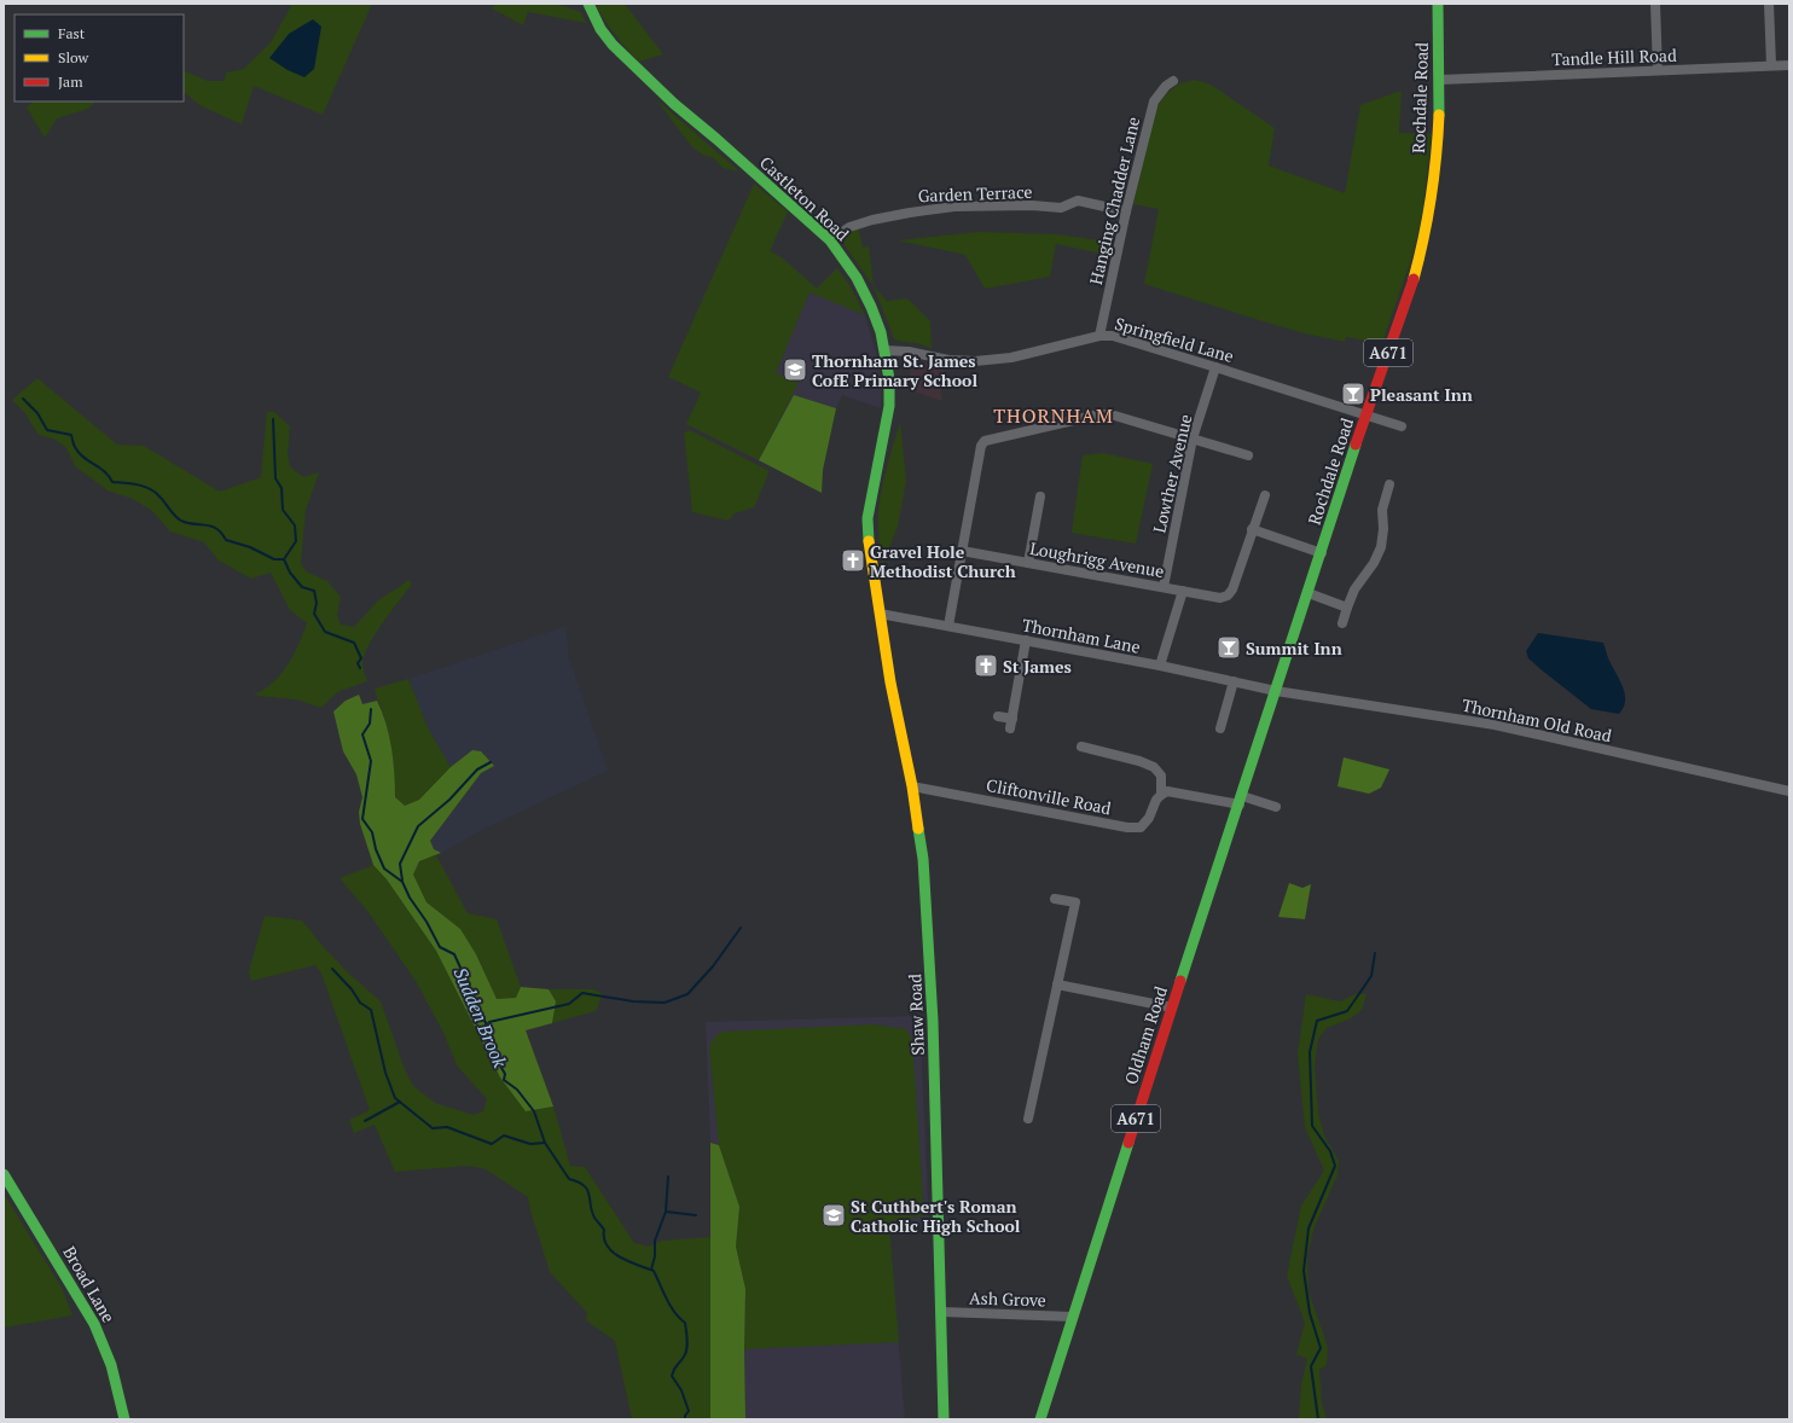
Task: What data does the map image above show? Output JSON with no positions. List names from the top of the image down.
{
  "streets": {
    "main road": [
      "Rochdale Road",
      "Castleton Road",
      "A671",
      "Shaw Road",
      "Oldham Road",
      "Broad Lane"
    ],
    "street": [
      "Tandle Hill Road",
      "Garden Terrace",
      "Hanging Chadder Lane",
      "Springfield Lane",
      "Lowther Avenue",
      "Loughrigg Avenue",
      "Thornham Lane",
      "Thornham Old Road",
      "Cliftonville Road",
      "Ash Grove"
    ]
  },
  "crossings": [
    ["Tandle Hill Road", "Rochdale Road"],
    ["Rochdale Road", "Springfield Lane"],
    ["Rochdale Road", "Thornham Lane"],
    ["Rochdale Road", "Thornham Old Road"],
    ["Rochdale Road", "Oldham Road"],
    ["Garden Terrace", "Castleton Road"],
    ["Garden Terrace", "Hanging Chadder Lane"],
    ["Castleton Road", "Springfield Lane"],
    ["Castleton Road", "Thornham Lane"],
    ["Castleton Road", "Shaw Road"],
    ["Hanging Chadder Lane", "Springfield Lane"],
    ["Springfield Lane", "Lowther Avenue"],
    ["Lowther Avenue", "Loughrigg Avenue"],
    ["Thornham Lane", "Thornham Old Road"],
    ["Thornham Lane", "Shaw Road"],
    ["Thornham Lane", "Oldham Road"],
    ["Thornham Old Road", "Oldham Road"],
    ["Cliftonville Road", "Shaw Road"],
    ["Shaw Road", "Ash Grove"],
    ["Oldham Road", "Ash Grove"]
  ],
  "districts": ["THORNHAM"],
  "water": ["Sudden Brook"],
  "places": {
    "school or university": ["Thornham St. James CofE Primary School", "St Cuthbert's Roman Catholic High School"],
    "bar": ["Pleasant Inn", "Summit Inn"],
    "church": ["Gravel Hole Methodist Church", "St James"]
  },
  "legend": ["Fast", "Slow", "Jam"]
}
